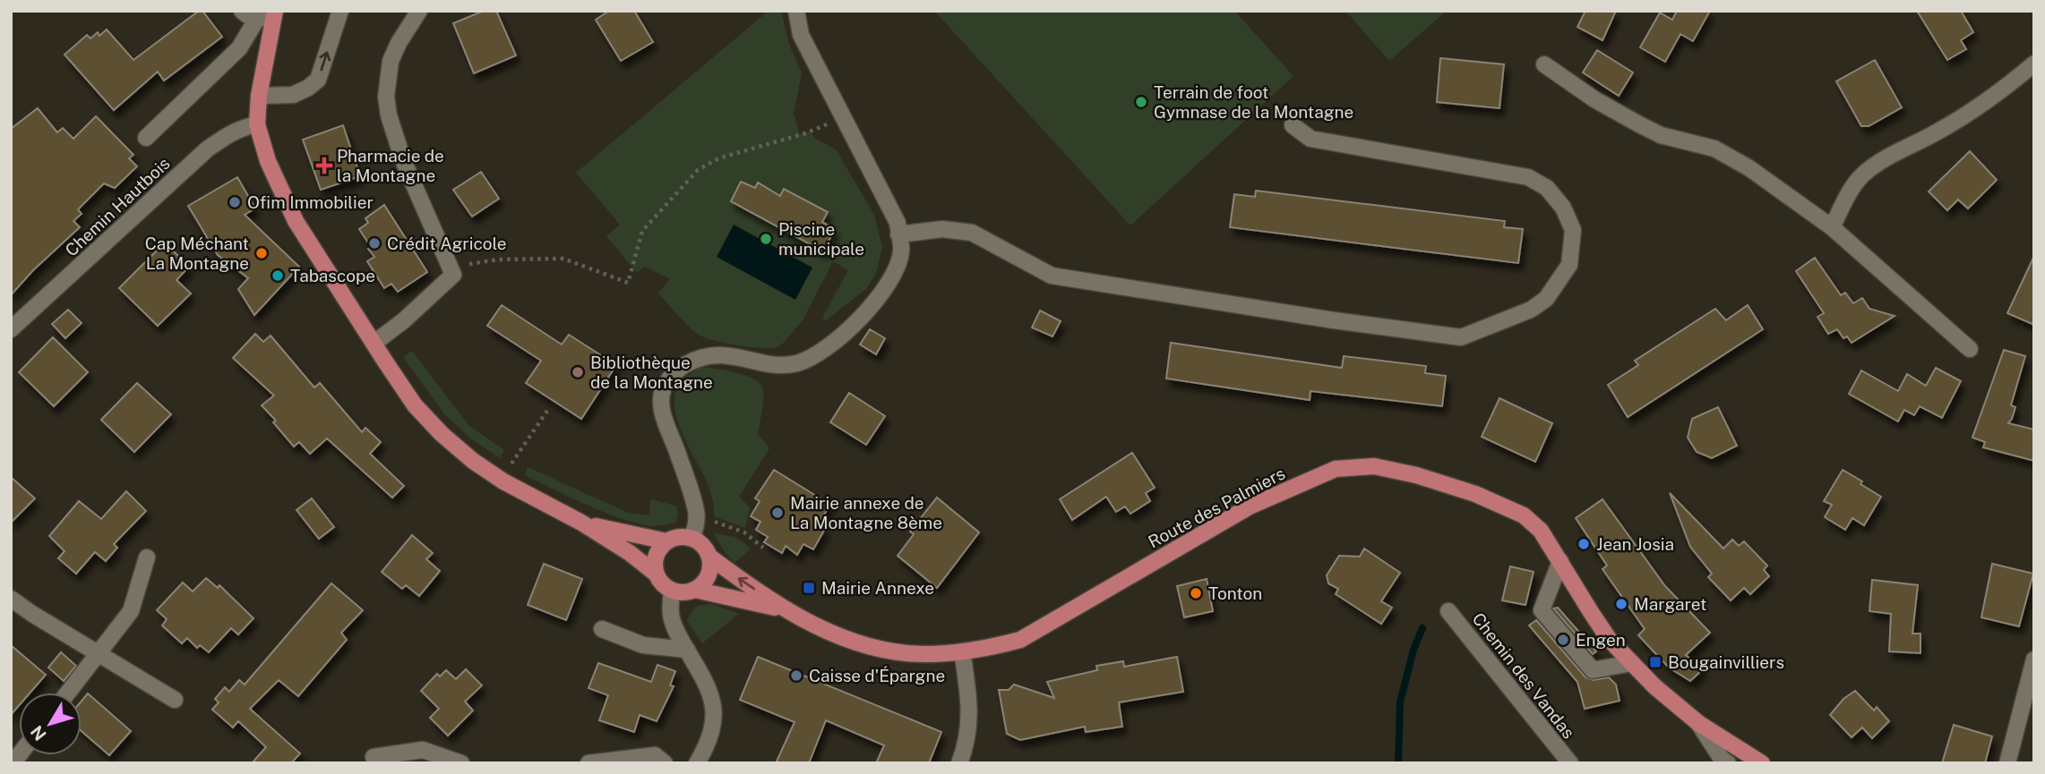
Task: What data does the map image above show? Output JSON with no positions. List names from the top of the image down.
{
  "streets": {
    "main road": ["Route des Palmiers"],
    "street": ["Chemin Hautbois", "Chemin des Vandas"]
  },
  "places": {
    "other": [
      "Terrain de foot Gymnase de la Montagne",
      "Ofim Immobilier",
      "Piscine municipale",
      "Crédit Agricole",
      "Cap Méchant La Montagne",
      "Tabascope",
      "Bibliothèque de la Montagne",
      "Mairie annexe de La Montagne 8ème",
      "Jean Josia",
      "Tonton",
      "Margaret",
      "Engen",
      "Caisse d'Épargne"
    ],
    "health": ["Pharmacie de la Montagne"],
    "transit": ["Mairie Annexe", "Bougainvilliers"]
  },
  "north": "bottom left"
}
